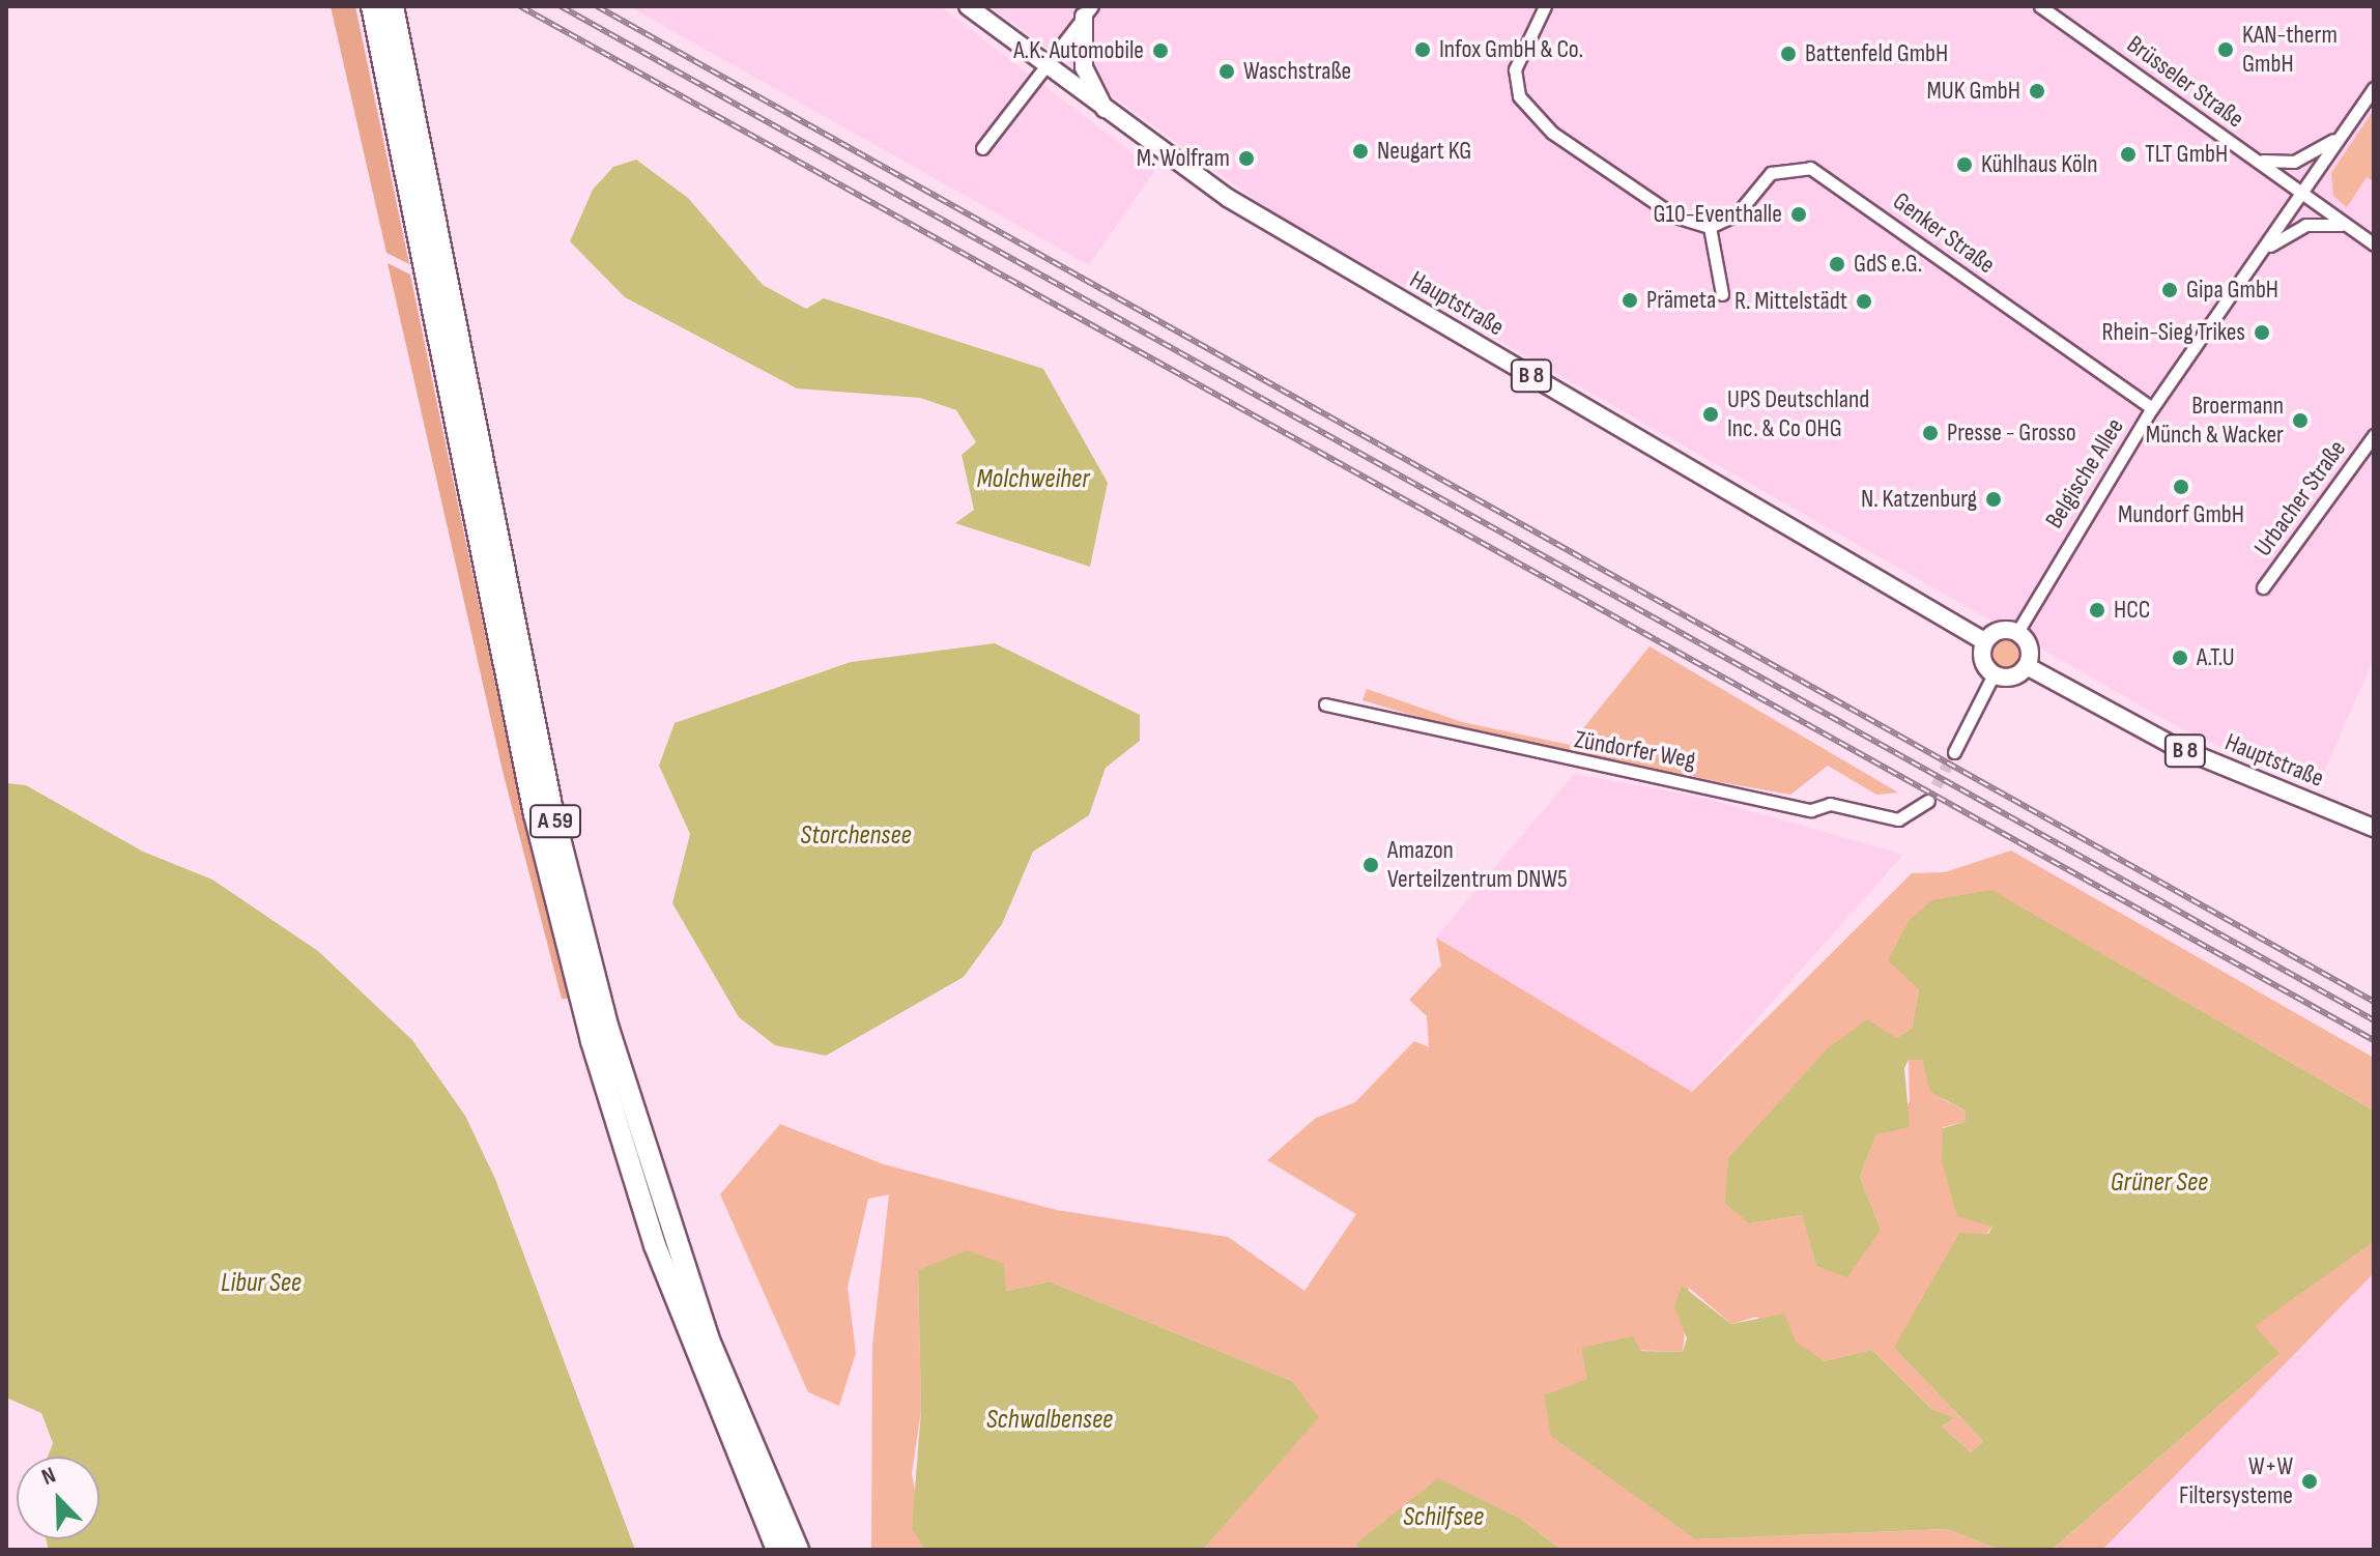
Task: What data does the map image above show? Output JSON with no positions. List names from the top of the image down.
{
  "streets": {
    "highway": ["A 59"],
    "main road": ["Hauptstraße", "B 8"],
    "street": [
      "Brüsseler Straße",
      "Genker Straße",
      "Belgische Allee",
      "Urbacher Straße",
      "Zündorfer Weg"
    ]
  },
  "crossings": [
    ["Brüsseler Straße", "Belgische Allee"],
    ["Genker Straße", "Belgische Allee"],
    ["Hauptstraße", "B 8"],
    ["Hauptstraße", "Belgische Allee"]
  ],
  "water": [
    "Molchweiher",
    "Storchensee",
    "Grüner See",
    "Libur See",
    "Schwalbensee",
    "Schilfsee"
  ],
  "places": [
    "Infox GmbH & Co.",
    "KAN-therm GmbH",
    "A.K. Automobile",
    "Battenfeld GmbH",
    "Waschstraße",
    "MUK GmbH",
    "Neugart KG",
    "TLT GmbH",
    "M. Wolfram",
    "Kühlhaus Köln",
    "G10-Eventhalle",
    "GdS e.G.",
    "Gipa GmbH",
    "Prämeta",
    "R. Mittelstädt",
    "Rhein-Sieg Trikes",
    "UPS Deutschland Inc. & Co OHG",
    "Broermann Münch & Wacker",
    "Presse - Grosso",
    "Mundorf GmbH",
    "N. Katzenburg",
    "HCC",
    "A.T.U",
    "Amazon Verteilzentrum DNW5",
    "W+W Filtersysteme"
  ],
  "north": "top left"
}
